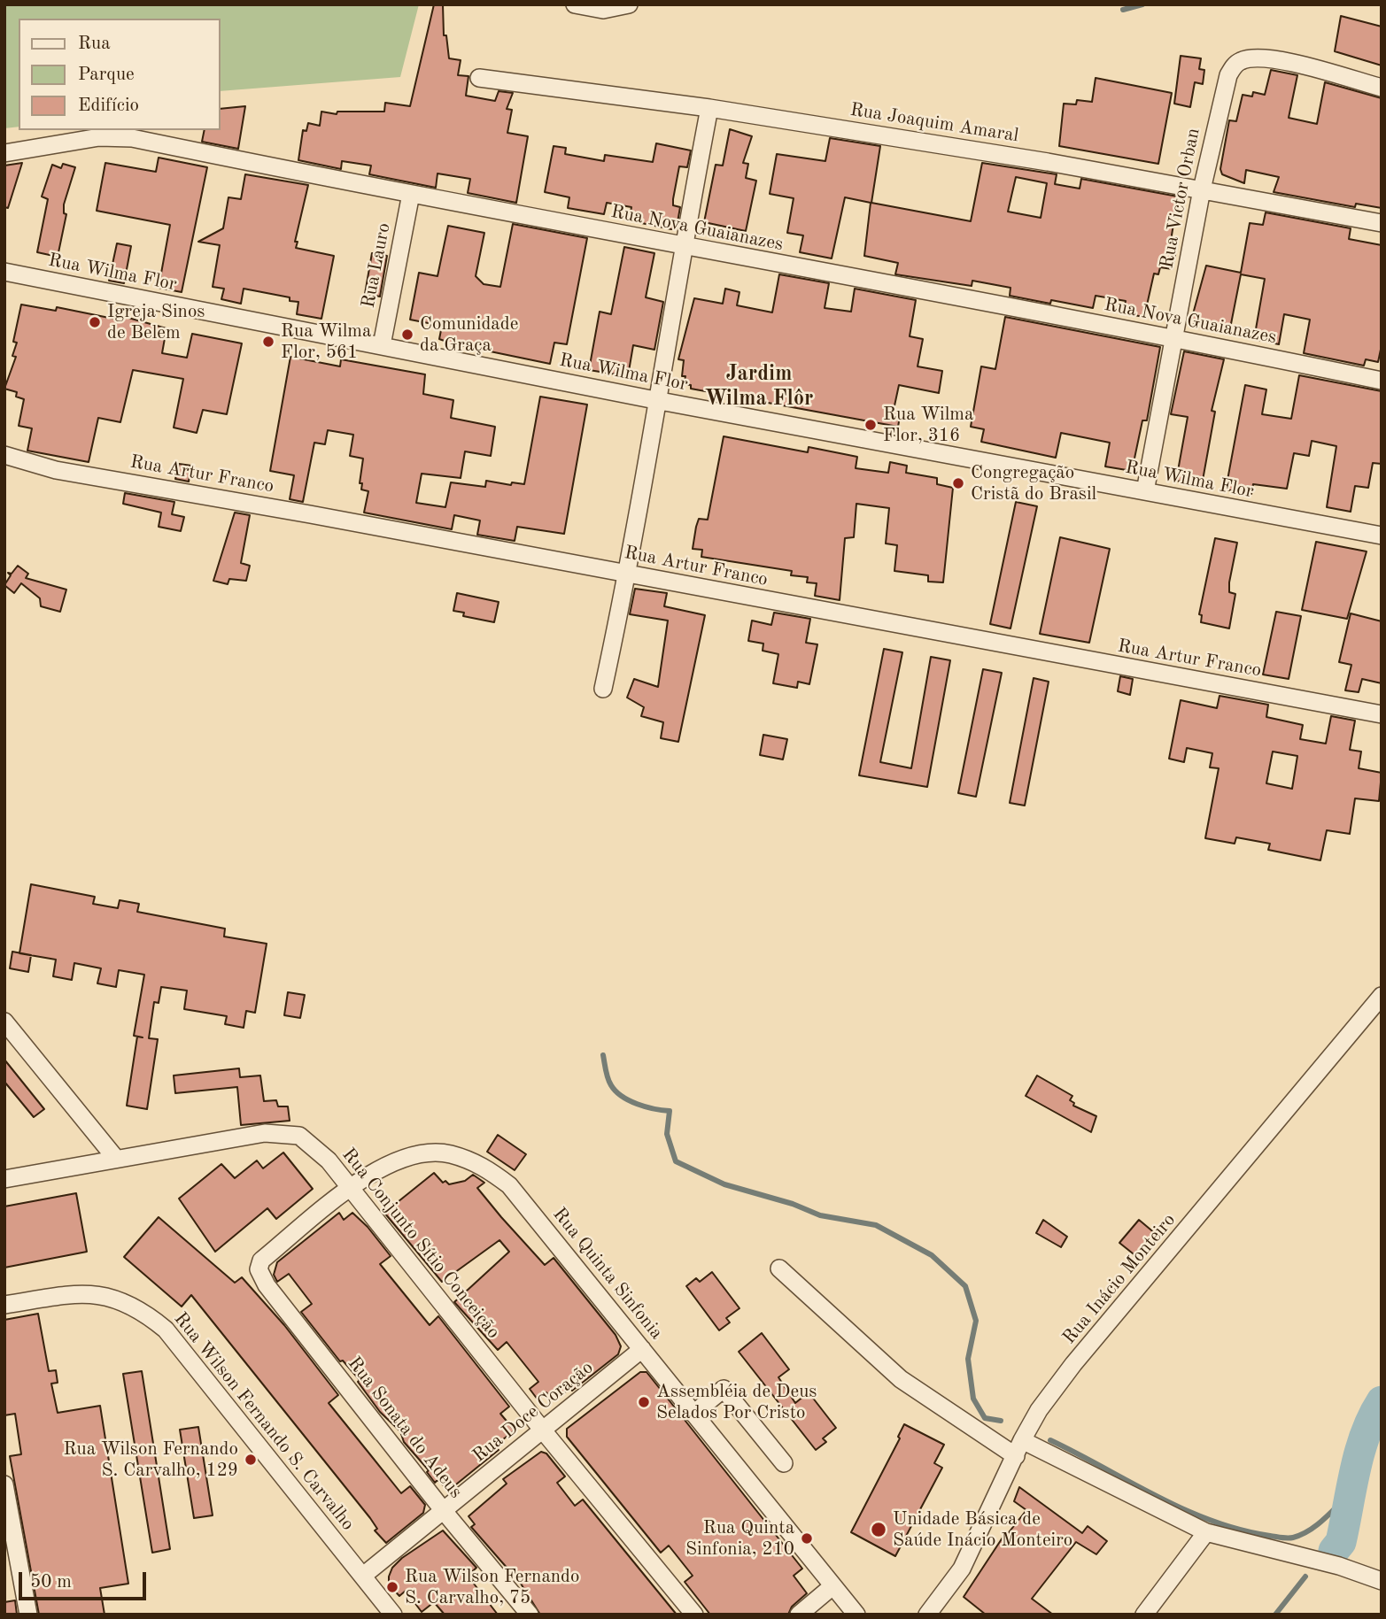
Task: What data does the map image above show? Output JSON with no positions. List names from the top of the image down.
{
  "streets": {
    "street": [
      "Rua Joaquim Amaral",
      "Rua Victor Orban",
      "Rua Nova Guaianazes",
      "Rua Lauro",
      "Rua Wilma Flor",
      "Rua Artur Franco",
      "Rua Conjunto Sítio Conceição",
      "Rua Quinta Sinfonia",
      "Rua Inácio Monteiro",
      "Rua Doce Coração",
      "Rua Wilson Fernando S. Carvalho",
      "Rua Sonata do Adeus"
    ]
  },
  "crossings": [
    ["Rua Joaquim Amaral", "Rua Victor Orban"],
    ["Rua Victor Orban", "Rua Nova Guaianazes"],
    ["Rua Victor Orban", "Rua Wilma Flor"],
    ["Rua Nova Guaianazes", "Rua Lauro"],
    ["Rua Lauro", "Rua Wilma Flor"],
    ["Rua Conjunto Sítio Conceição", "Rua Quinta Sinfonia"],
    ["Rua Conjunto Sítio Conceição", "Rua Doce Coração"],
    ["Rua Quinta Sinfonia", "Rua Doce Coração"],
    ["Rua Quinta Sinfonia", "Rua Sonata do Adeus"],
    ["Rua Doce Coração", "Rua Wilson Fernando S. Carvalho"],
    ["Rua Doce Coração", "Rua Sonata do Adeus"]
  ],
  "districts": ["Jardim Wilma Flôr"],
  "places": [
    "Igreja Sinos de Belem",
    "Comunidade da Graça",
    "Rua Wilma Flor, 561",
    "Rua Wilma Flor, 316",
    "Congregação Cristã do Brasil",
    "Assembléia de Deus Selados Por Cristo",
    "Rua Wilson Fernando S. Carvalho, 129",
    "Unidade Básica de Saúde Inácio Monteiro",
    "Rua Quinta Sinfonia, 210",
    "Rua Wilson Fernando S. Carvalho, 75"
  ],
  "legend": ["Rua", "Parque", "Edifício"],
  "scale_bar": "50 m"
}
